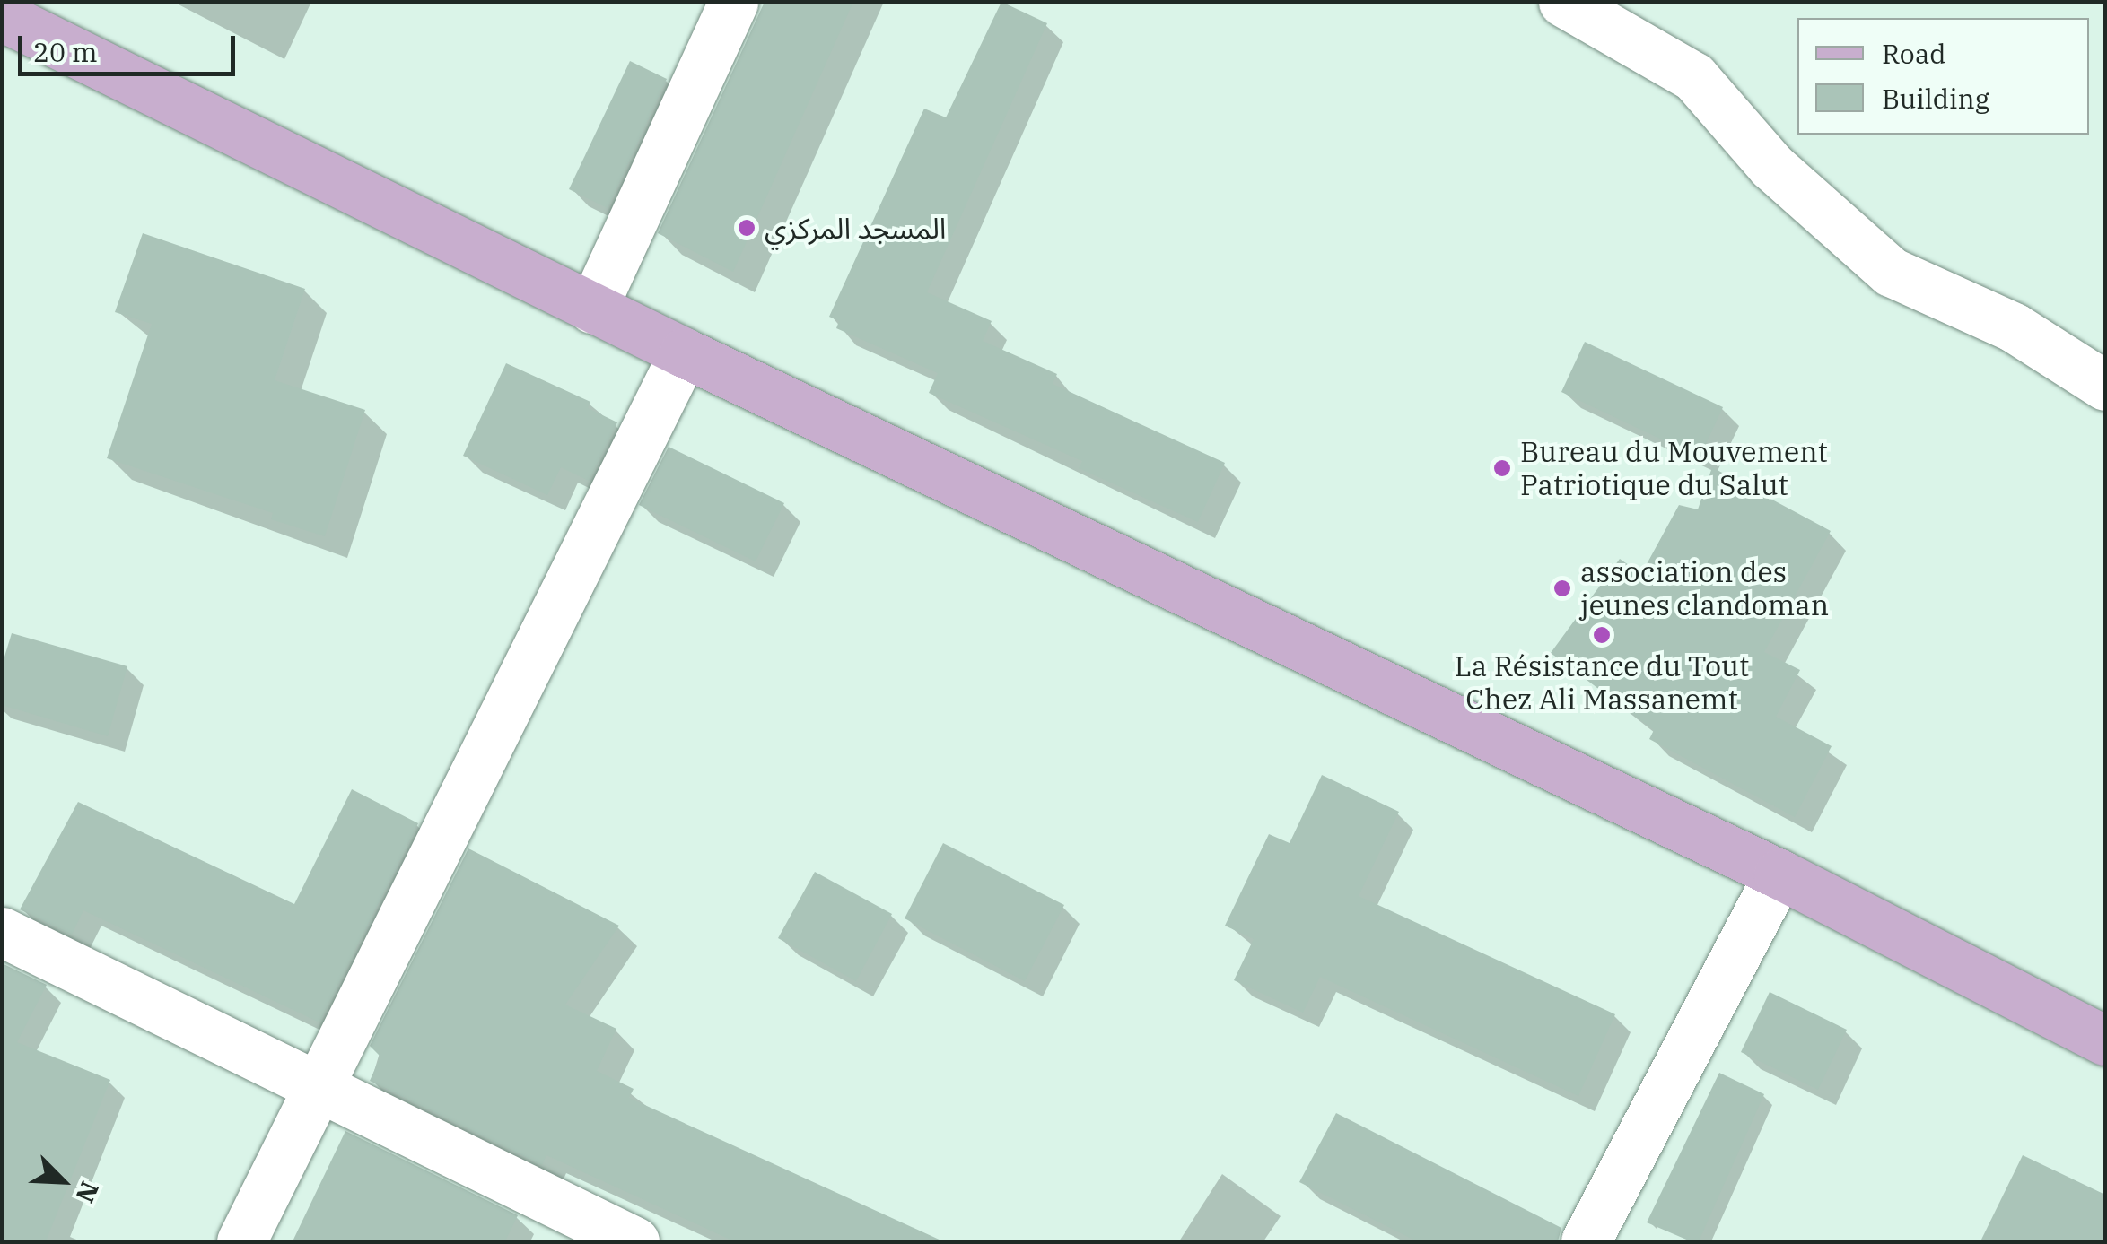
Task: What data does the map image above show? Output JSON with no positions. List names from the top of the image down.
{
  "places": [
    "المسجد المركزي",
    "Bureau du Mouvement Patriotique du Salut",
    "association des jeunes clandoman",
    "La Résistance du Tout Chez Ali Massanemt"
  ],
  "legend": ["Road", "Building"],
  "scale_bar": "20 m",
  "north": "bottom right"
}
